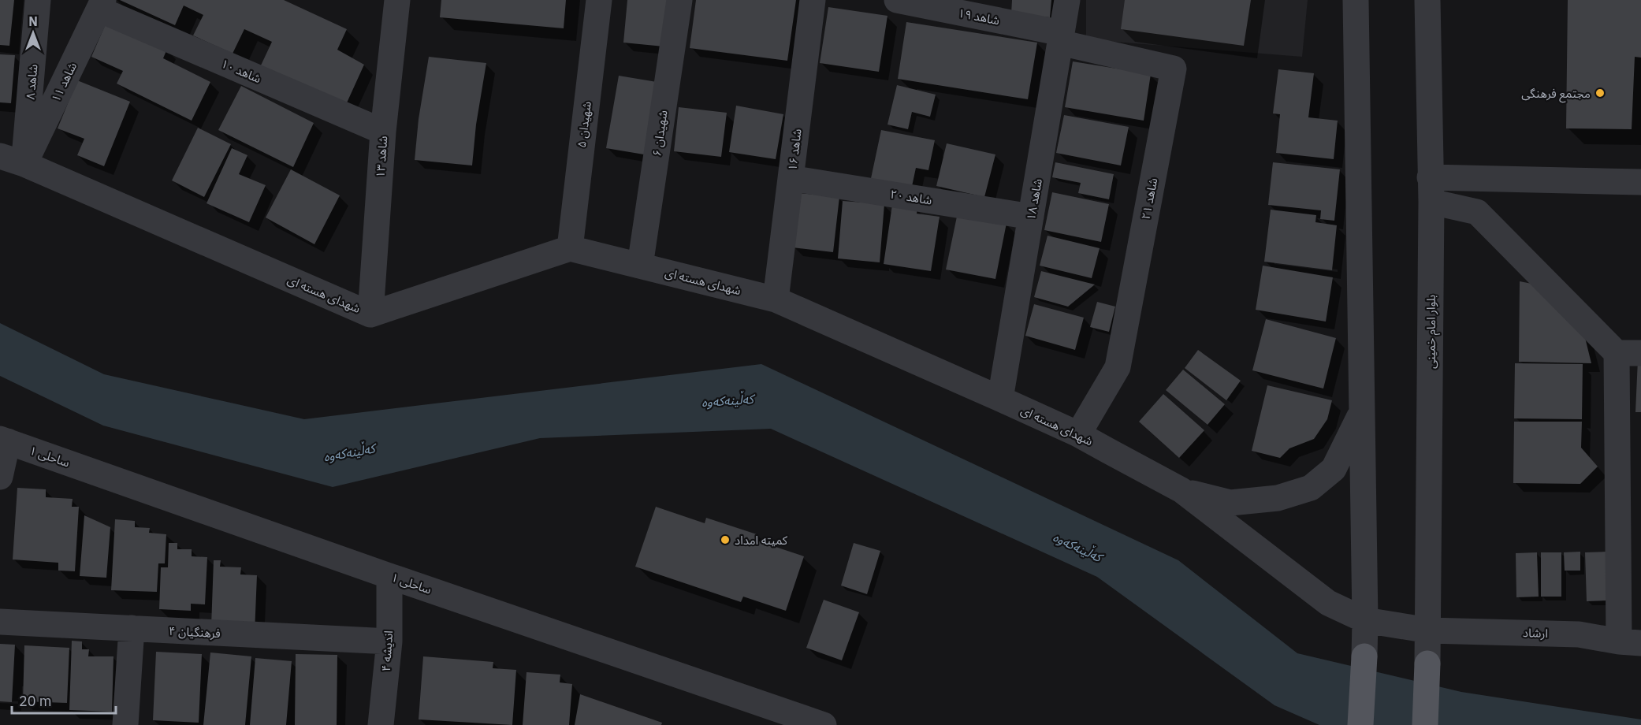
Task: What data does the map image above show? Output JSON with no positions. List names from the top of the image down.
{
  "streets": {
    "street": [
      "شاهد ۱۹",
      "شاهد ۱۰",
      "شاهد ۸",
      "شاهد ۱۱",
      "شهیدان ۵",
      "شهیدان ۶",
      "شاهد ۱۶",
      "شاهد ۱۳",
      "شاهد ۲۰",
      "شاهد ۲۱",
      "شاهد ۱۸",
      "شهدای هسته ای",
      "بلوار امام خمینی",
      "ساحلی ۱",
      "فرهنگیان ۴",
      "ارشاد",
      "اندیشه ۴"
    ]
  },
  "crossings": [
    ["شاهد ۱۹", "شاهد ۲۱"],
    ["شاهد ۱۹", "شاهد ۱۸"],
    ["شاهد ۱۰", "شاهد ۱۱"],
    ["شاهد ۱۰", "شاهد ۱۳"],
    ["شاهد ۸", "شاهد ۱۱"],
    ["شاهد ۸", "شهدای هسته ای"],
    ["شاهد ۱۱", "شهدای هسته ای"],
    ["شهیدان ۵", "شهدای هسته ای"],
    ["شهیدان ۶", "شهدای هسته ای"],
    ["شاهد ۱۶", "شاهد ۲۰"],
    ["شاهد ۱۶", "شهدای هسته ای"],
    ["شاهد ۱۳", "شهدای هسته ای"],
    ["شاهد ۲۰", "شاهد ۱۸"],
    ["شاهد ۲۱", "شاهد ۱۸"],
    ["شاهد ۲۱", "شهدای هسته ای"],
    ["شاهد ۱۸", "شهدای هسته ای"],
    ["شهدای هسته ای", "ارشاد"],
    ["بلوار امام خمینی", "ارشاد"],
    ["ساحلی ۱", "اندیشه ۴"],
    ["فرهنگیان ۴", "اندیشه ۴"]
  ],
  "water": ["کەڵینەکەوە"],
  "places": ["مجتمع فرهنگی", "کمیته امداد"],
  "scale_bar": "20 m",
  "north": "top"
}
